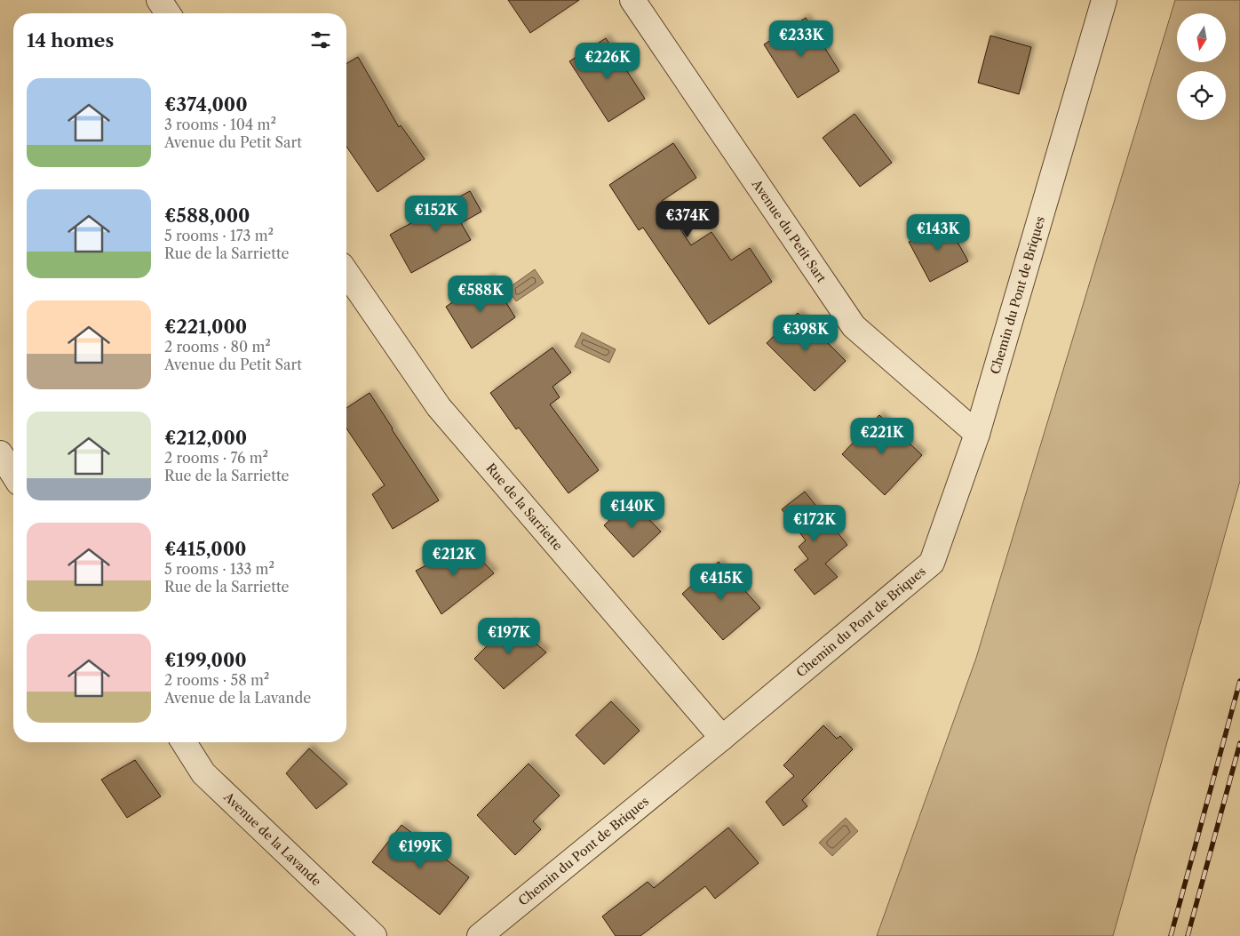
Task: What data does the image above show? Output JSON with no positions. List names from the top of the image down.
{
  "streets": {
    "street": [
      "Avenue du Petit Sart",
      "Chemin du Pont de Briques",
      "Rue de la Sarriette",
      "Avenue de la Lavande"
    ]
  },
  "crossings": [
    ["Avenue du Petit Sart", "Chemin du Pont de Briques"],
    ["Chemin du Pont de Briques", "Rue de la Sarriette"]
  ],
  "north": "bottom",
  "page": {
    "heading": "14 homes",
    "price": [
      "€233K",
      "€226K",
      "€152K",
      "€374K",
      "€143K",
      "€588K",
      "€398K",
      "€221K",
      "€140K",
      "€172K",
      "€212K",
      "€415K",
      "€197K",
      "€199K"
    ],
    "list": [
      {
        "name": "€374,000",
        "note": "3 rooms · 104 m² · Avenue du Petit Sart"
      },
      {
        "name": "€588,000",
        "note": "5 rooms · 173 m² · Rue de la Sarriette"
      },
      {
        "name": "€221,000",
        "note": "2 rooms · 80 m² · Avenue du Petit Sart"
      },
      {
        "name": "€212,000",
        "note": "2 rooms · 76 m² · Rue de la Sarriette"
      },
      {
        "name": "€415,000",
        "note": "5 rooms · 133 m² · Rue de la Sarriette"
      },
      {
        "name": "€199,000",
        "note": "2 rooms · 58 m² · Avenue de la Lavande"
      }
    ]
  }
}
